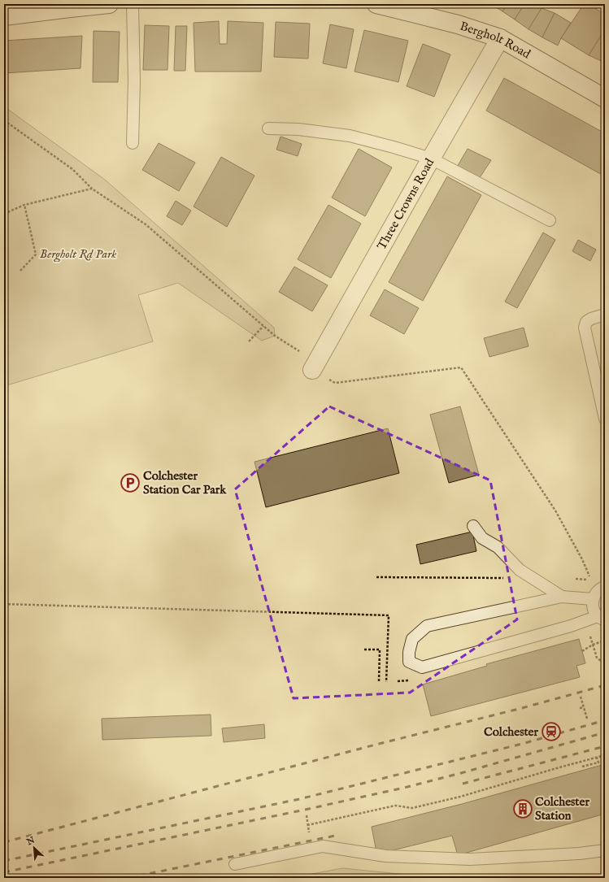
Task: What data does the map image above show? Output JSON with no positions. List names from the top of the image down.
{
  "streets": {
    "street": ["Bergholt Road", "Three Crowns Road"]
  },
  "crossings": [
    ["Bergholt Road", "Three Crowns Road"]
  ],
  "parks": ["Bergholt Rd Park"],
  "places": {
    "parking": ["Colchester Station Car Park"],
    "station": ["Colchester"],
    "building": ["Colchester Station"]
  },
  "north": "top left"
}
